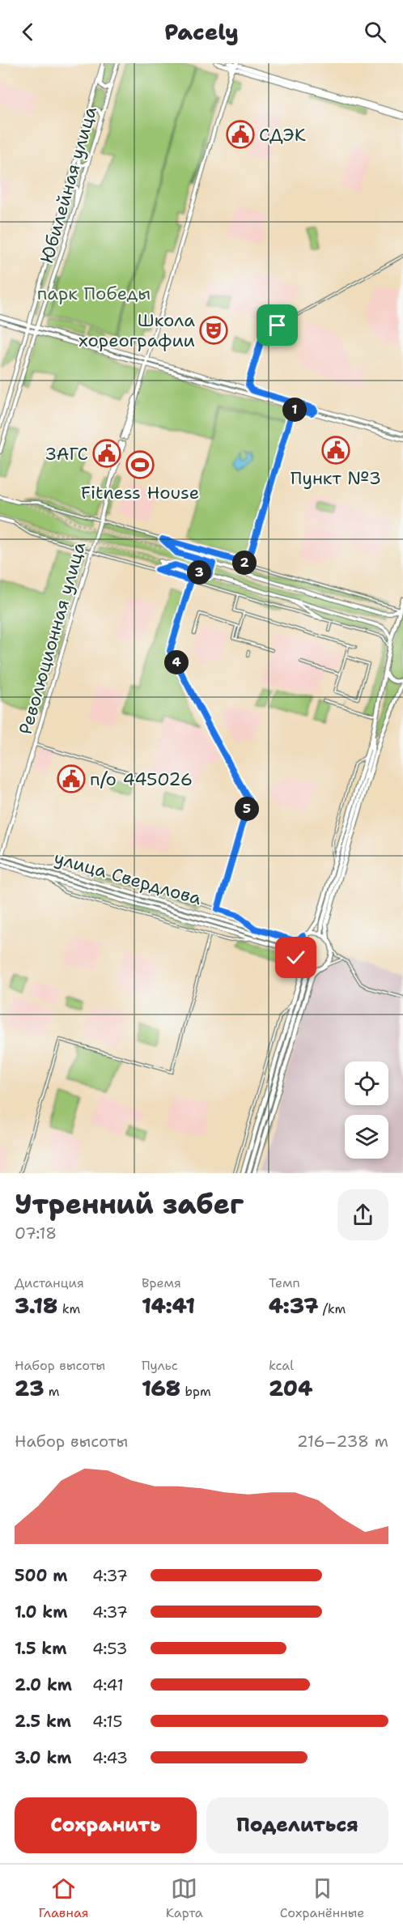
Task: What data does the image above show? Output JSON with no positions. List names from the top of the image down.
{
  "streets": {
    "main road": ["Юбилейная улица", "Революционная улица", "улица Свердлова"]
  },
  "crossings": [
    ["Революционная улица", "улица Свердлова"]
  ],
  "parks": ["парк Победы"],
  "places": {
    "public building": [
      "СДЭК",
      "Пункт №3",
      "ЗАГС",
      "п/о 445026"
    ],
    "theatre": ["Школа хореографии"],
    "sports": ["Fitness House"]
  },
  "page": {
    "header": "Pacely",
    "pins": [
      "1",
      "2",
      "3",
      "4",
      "5"
    ],
    "heading": ["Утренний забег", "07:18"],
    "stats": [
      ["Дистанция", "3.18 km"],
      ["Время", "14:41"],
      ["Темп", "4:37 /km"],
      ["Набор высоты", "23 m"],
      ["Пульс", "168 bpm"],
      ["kcal", "204"]
    ],
    "chart": ["Набор высоты", "216–238 m"],
    "list": [
      {
        "name": "500 m",
        "note": "4:37"
      },
      {
        "name": "1.0 km",
        "note": "4:37"
      },
      {
        "name": "1.5 km",
        "note": "4:53"
      },
      {
        "name": "2.0 km",
        "note": "4:41"
      },
      {
        "name": "2.5 km",
        "note": "4:15"
      },
      {
        "name": "3.0 km",
        "note": "4:43"
      }
    ],
    "buttons": ["Сохранить", "Поделиться"],
    "tabs": ["Главная", "Карта", "Сохранённые"]
  }
}
